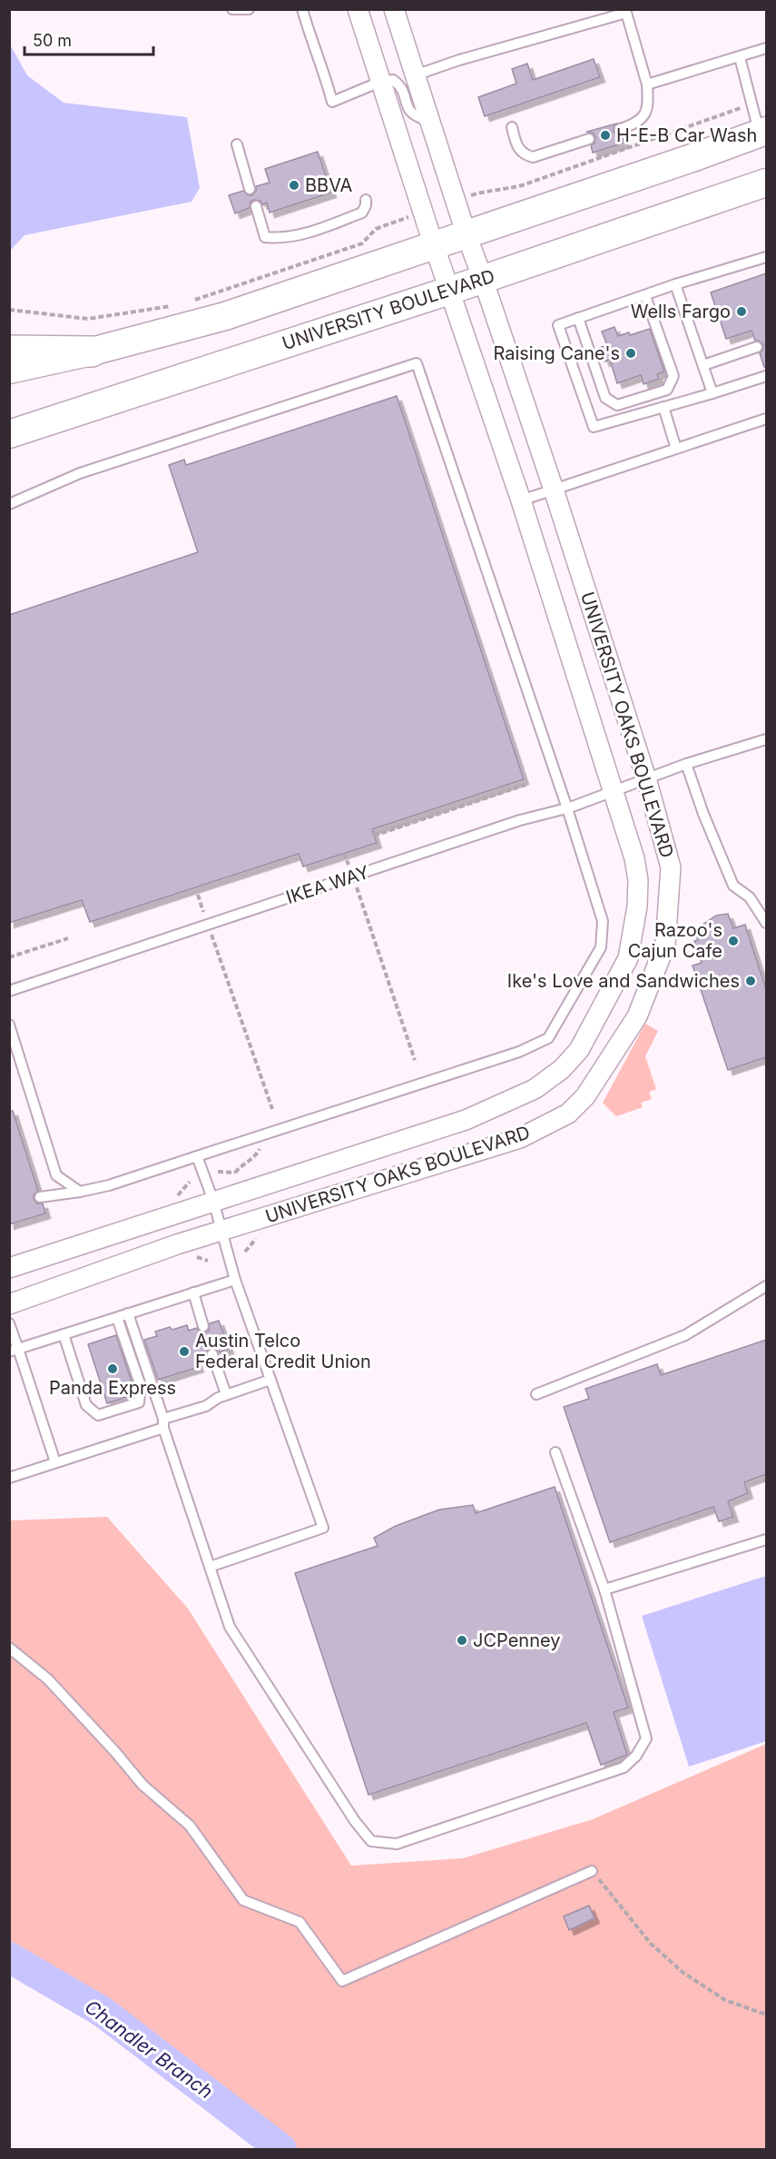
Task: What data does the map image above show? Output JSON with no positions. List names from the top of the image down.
{
  "streets": {
    "main road": ["UNIVERSITY BOULEVARD"],
    "street": ["UNIVERSITY OAKS BOULEVARD"],
    "lane": ["IKEA WAY"]
  },
  "crossings": [
    ["UNIVERSITY BOULEVARD", "UNIVERSITY OAKS BOULEVARD"],
    ["UNIVERSITY OAKS BOULEVARD", "IKEA WAY"]
  ],
  "water": ["Chandler Branch"],
  "places": [
    "H-E-B Car Wash",
    "BBVA",
    "Wells Fargo",
    "Raising Cane's",
    "Razoo's Cajun Cafe",
    "Ike's Love and Sandwiches",
    "Austin Telco Federal Credit Union",
    "Panda Express",
    "JCPenney"
  ],
  "scale_bar": "50 m"
}
